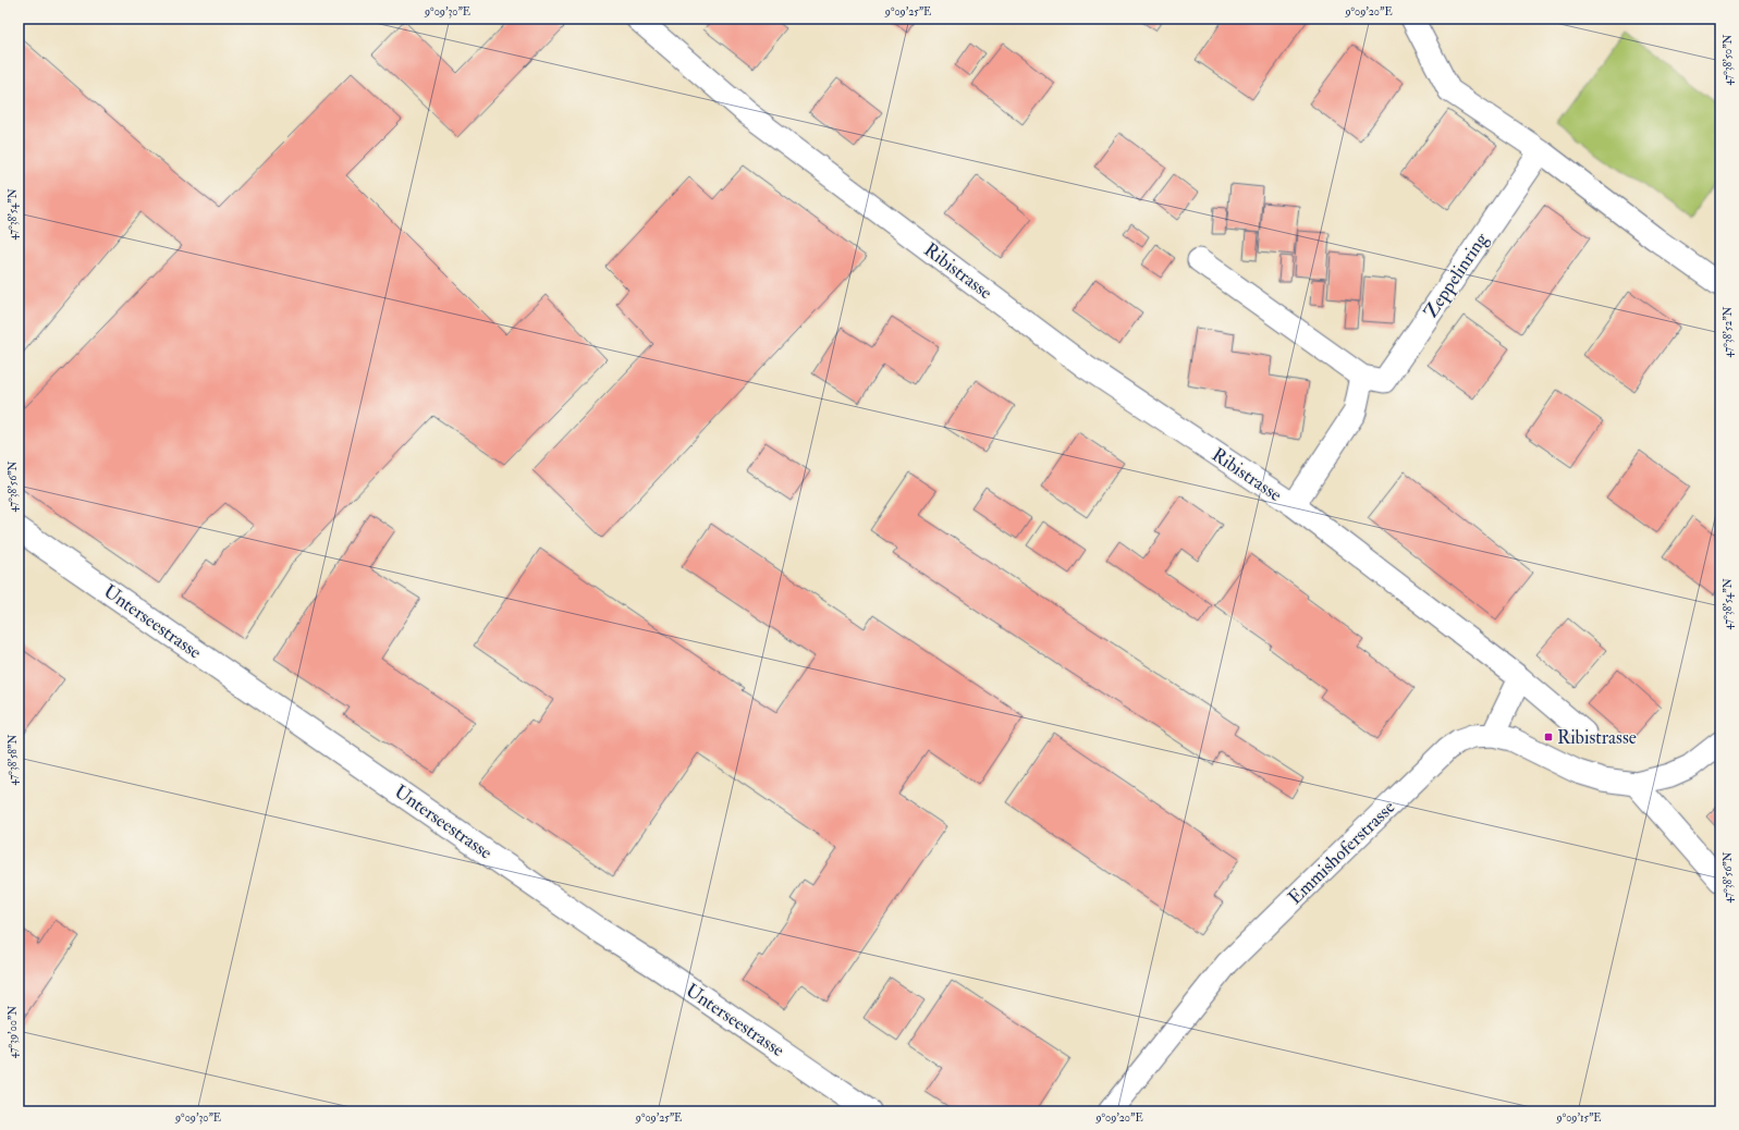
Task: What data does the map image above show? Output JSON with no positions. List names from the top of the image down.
{
  "streets": {
    "street": [
      "Ribistrasse",
      "Zeppelinring",
      "Unterseestrasse",
      "Emmishoferstrasse"
    ]
  },
  "crossings": [
    ["Ribistrasse", "Zeppelinring"]
  ],
  "places": {
    "transit": ["Ribistrasse"]
  },
  "coordinates": [
    "9°09'30\"E",
    "9°09'25\"E",
    "9°09'20\"E",
    "47°38'50\"N",
    "47°38'54\"N",
    "47°38'52\"N",
    "47°38'56\"N",
    "47°38'58\"N",
    "47°39'00\"N",
    "9°09'15\"E"
  ]
}
